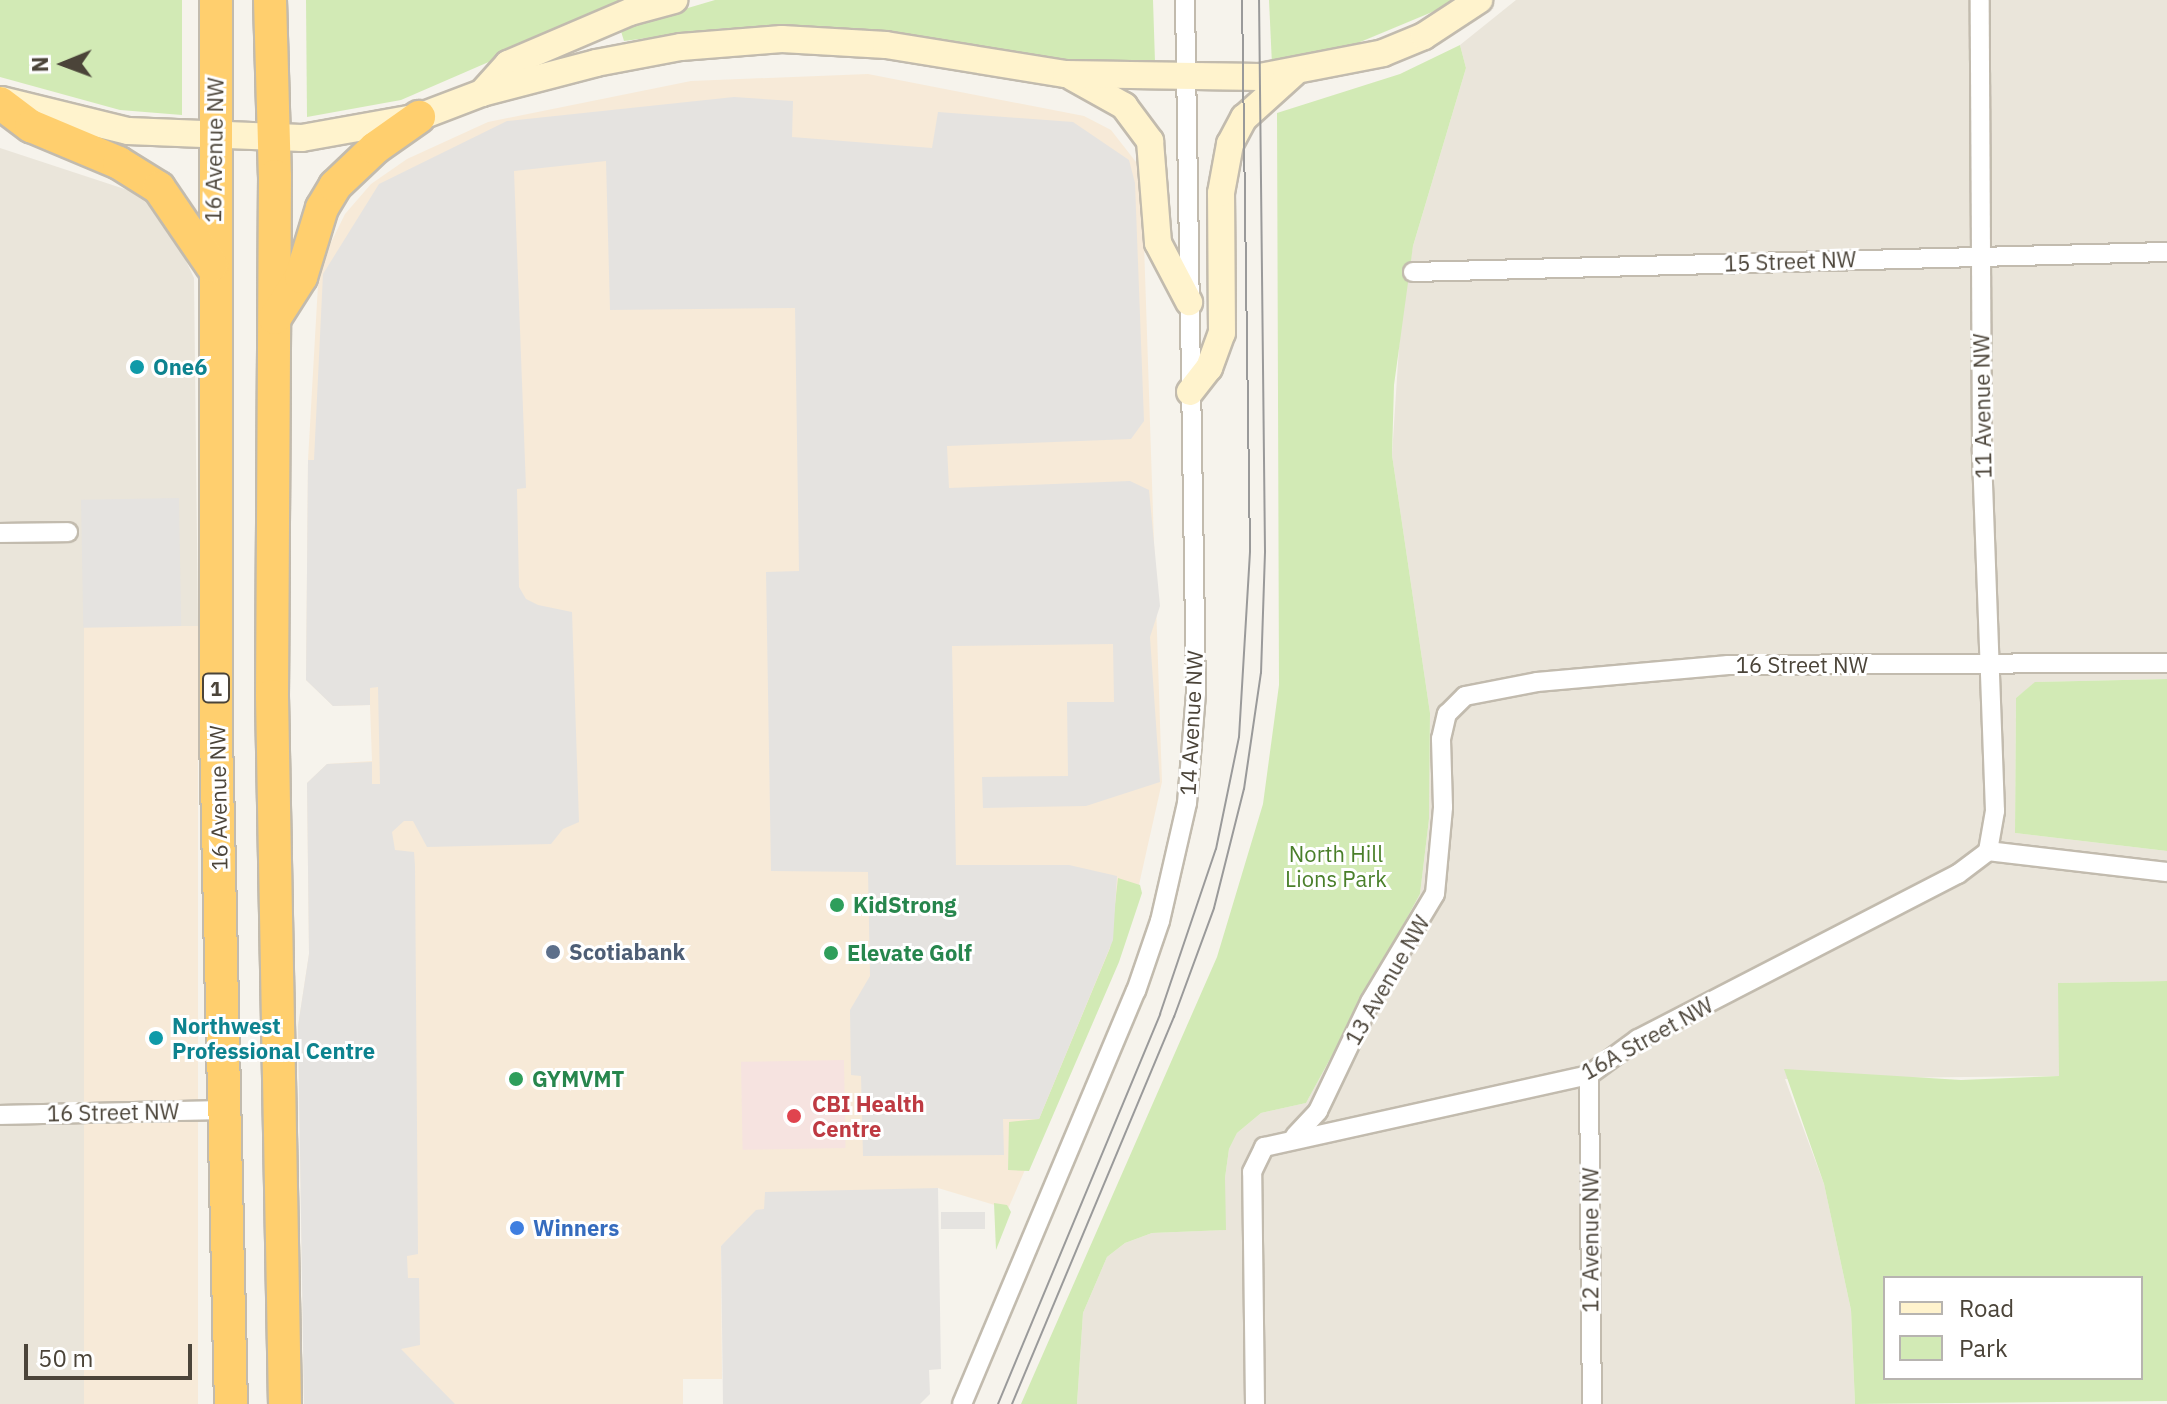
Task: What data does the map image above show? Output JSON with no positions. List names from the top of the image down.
{
  "streets": {
    "highway": ["16 Avenue NW", "1"],
    "street": [
      "15 Street NW",
      "11 Avenue NW",
      "16 Street NW",
      "14 Avenue NW",
      "13 Avenue NW",
      "16A Street NW",
      "12 Avenue NW"
    ]
  },
  "crossings": [
    ["16 Avenue NW", "16 Street NW"],
    ["15 Street NW", "11 Avenue NW"],
    ["11 Avenue NW", "16 Street NW"],
    ["11 Avenue NW", "16A Street NW"],
    ["16 Street NW", "13 Avenue NW"],
    ["13 Avenue NW", "16A Street NW"],
    ["16A Street NW", "12 Avenue NW"]
  ],
  "parks": ["North Hill Lions Park"],
  "places": [
    "One6",
    "KidStrong",
    "Scotiabank",
    "Elevate Golf",
    "Northwest Professional Centre",
    "GYMVMT",
    "CBI Health Centre",
    "Winners"
  ],
  "legend": ["Road", "Park"],
  "scale_bar": "50 m",
  "north": "left"
}
